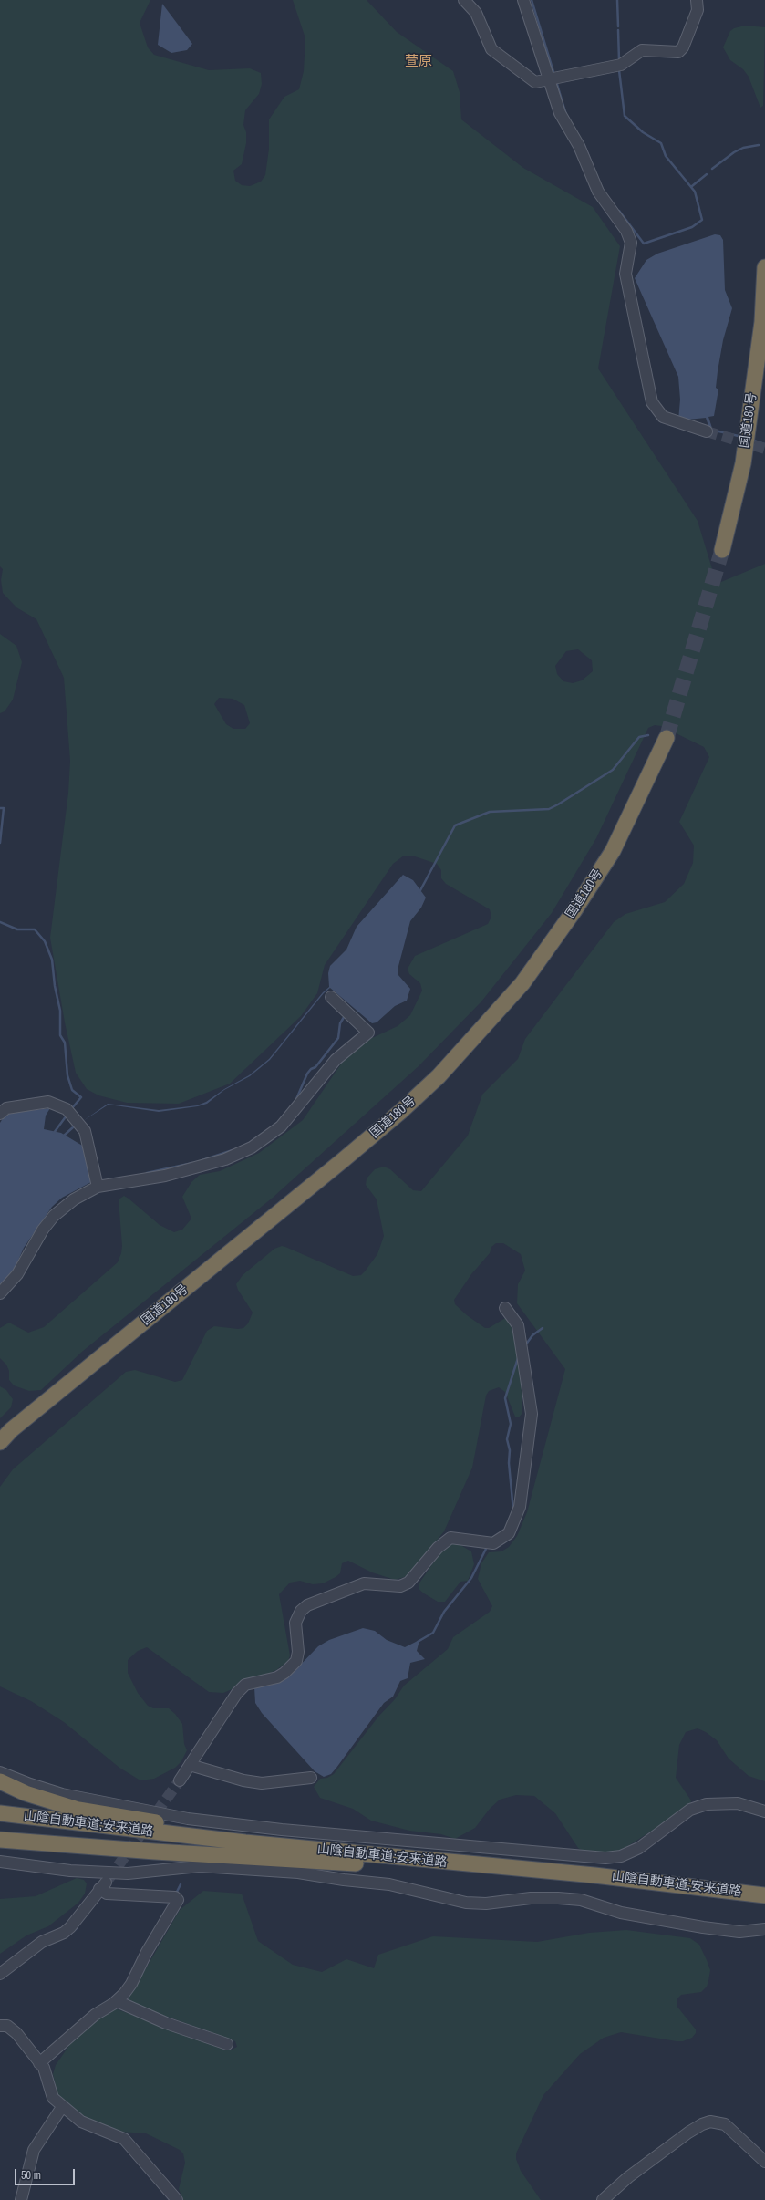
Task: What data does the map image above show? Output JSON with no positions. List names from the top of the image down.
{
  "streets": {
    "highway": ["国道180号", "山陰自動車道;安来道路"]
  },
  "districts": ["萱原"],
  "scale_bar": "50 m"
}
